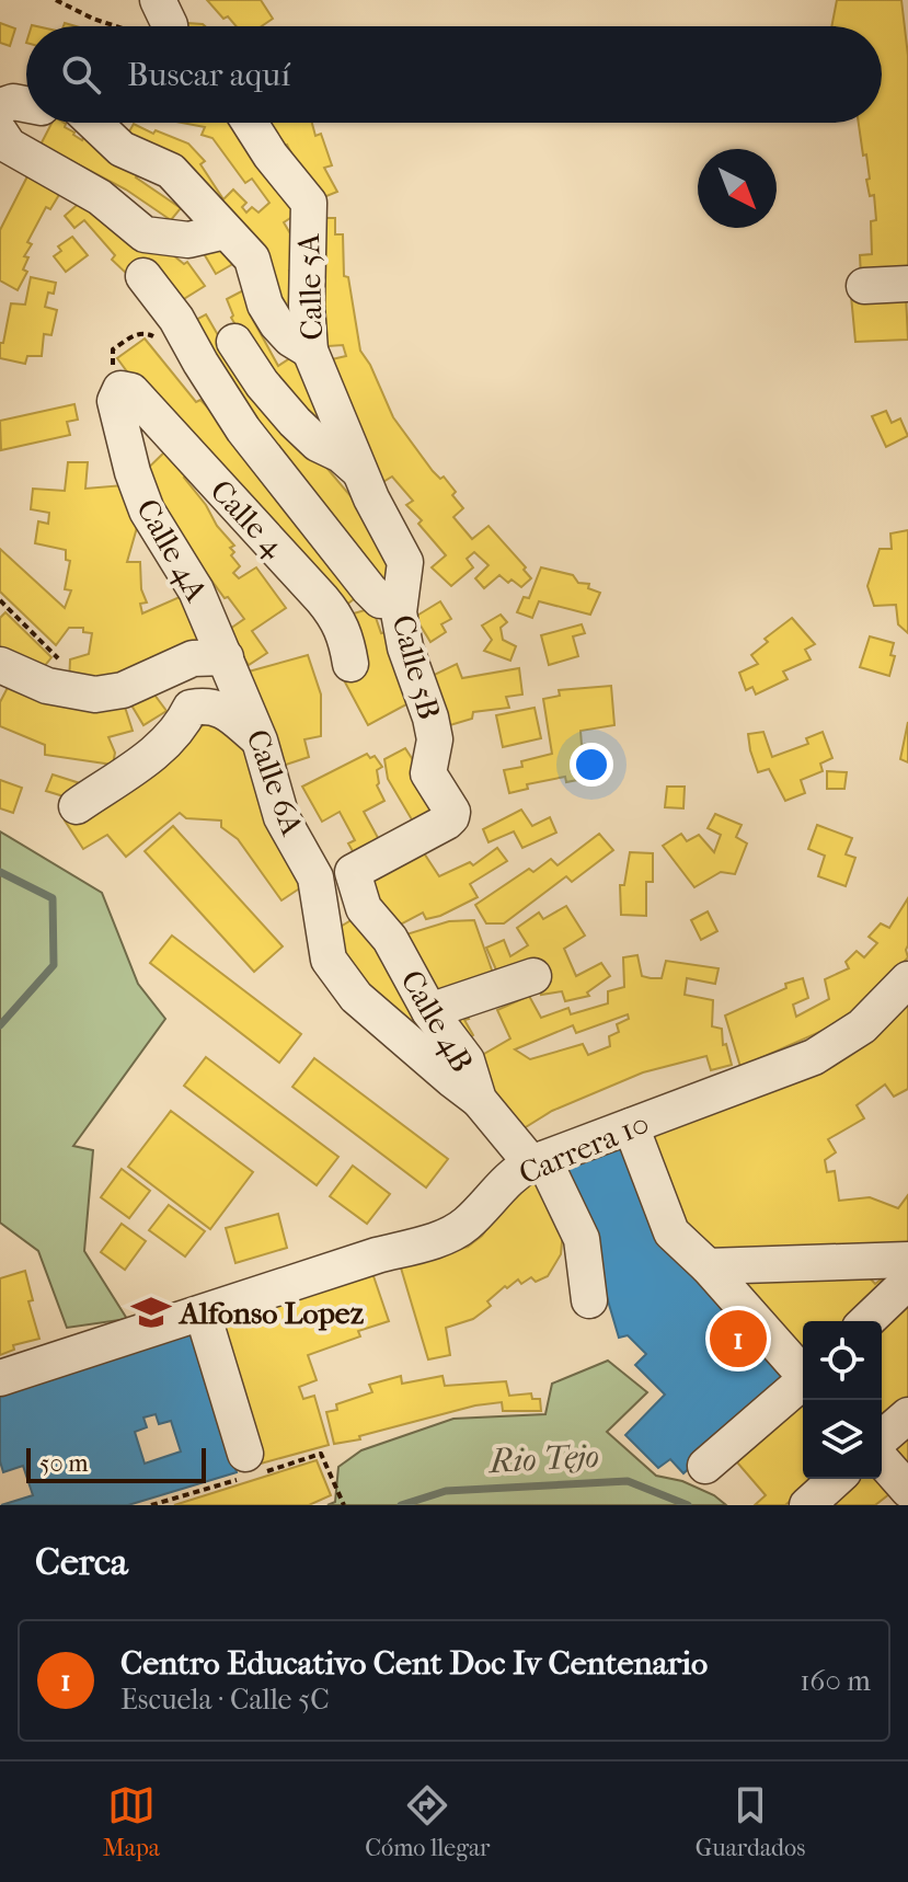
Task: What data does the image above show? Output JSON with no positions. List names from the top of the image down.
{
  "streets": {
    "street": [
      "Calle 5A",
      "Calle 4",
      "Calle 4A",
      "Calle 5B",
      "Calle 6A",
      "Calle 4B",
      "Carrera 10"
    ]
  },
  "crossings": [
    ["Calle 5A", "Calle 5B"],
    ["Calle 4", "Calle 4A"],
    ["Calle 4A", "Calle 6A"],
    ["Calle 5B", "Calle 4B"],
    ["Calle 6A", "Calle 4B"],
    ["Calle 4B", "Carrera 10"]
  ],
  "water": ["Rio Tejo"],
  "places": {
    "school or university": ["Alfonso Lopez"]
  },
  "scale_bar": "50 m",
  "north": "bottom right",
  "page": {
    "search": "Buscar aquí",
    "pins": "1",
    "scale": "50 m",
    "heading": "Cerca",
    "list": [
      {
        "mark": "1",
        "name": "Centro Educativo Cent Doc Iv Centenario",
        "note": "Escuela · Calle 5C",
        "value": "160 m"
      }
    ],
    "nav": ["Mapa", "Cómo llegar", "Guardados"]
  }
}
